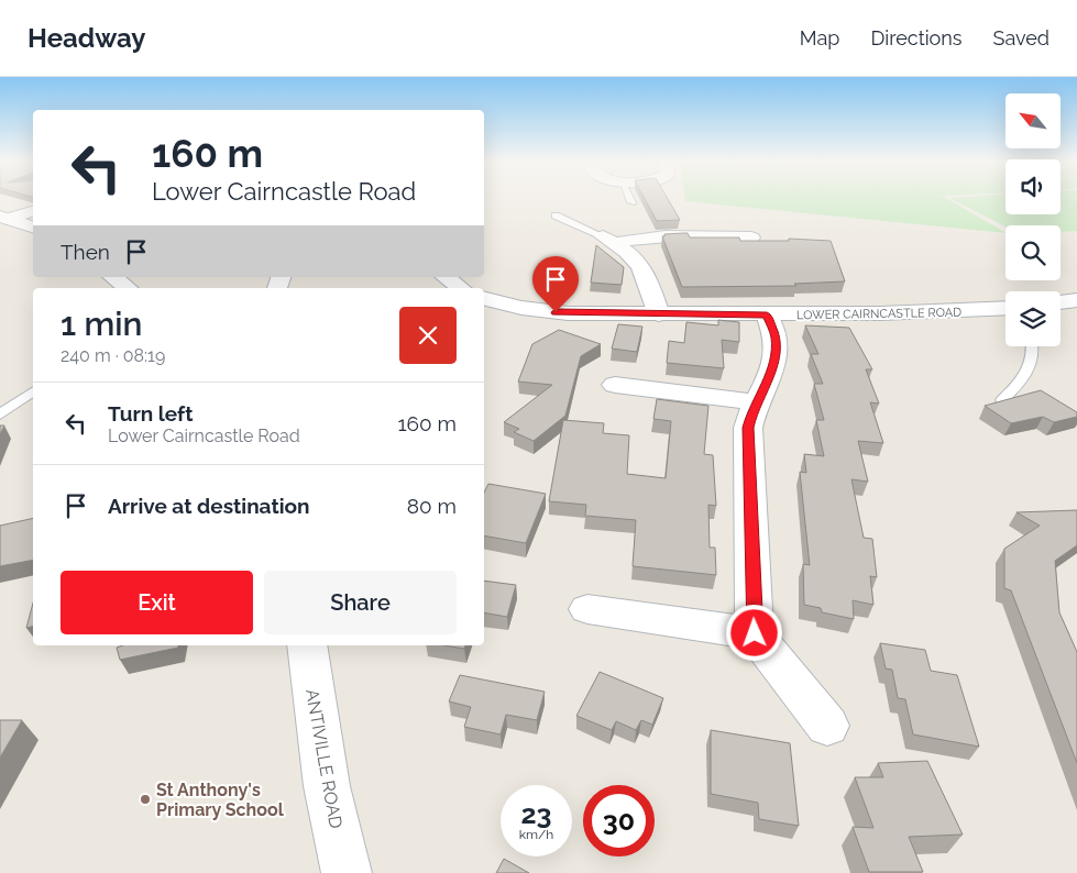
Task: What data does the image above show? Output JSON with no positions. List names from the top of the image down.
{
  "streets": {
    "street": ["LOWER CAIRNCASTLE ROAD", "ANTIVILLE ROAD"]
  },
  "places": ["St Anthony's Primary School"],
  "north": "top left",
  "page": {
    "header": "Headway",
    "nav": ["Map", "Directions", "Saved"],
    "turn": ["160 m", "Lower Cairncastle Road"],
    "then": "Then",
    "heading": ["1 min", "240 m · 08:19"],
    "list": [
      {
        "name": "Turn left",
        "note": "Lower Cairncastle Road",
        "value": "160 m"
      },
      {
        "name": "Arrive at destination",
        "value": "80 m"
      }
    ],
    "buttons": ["Exit", "Share"],
    "speed": "23 km/h",
    "limit": "30"
  }
}
